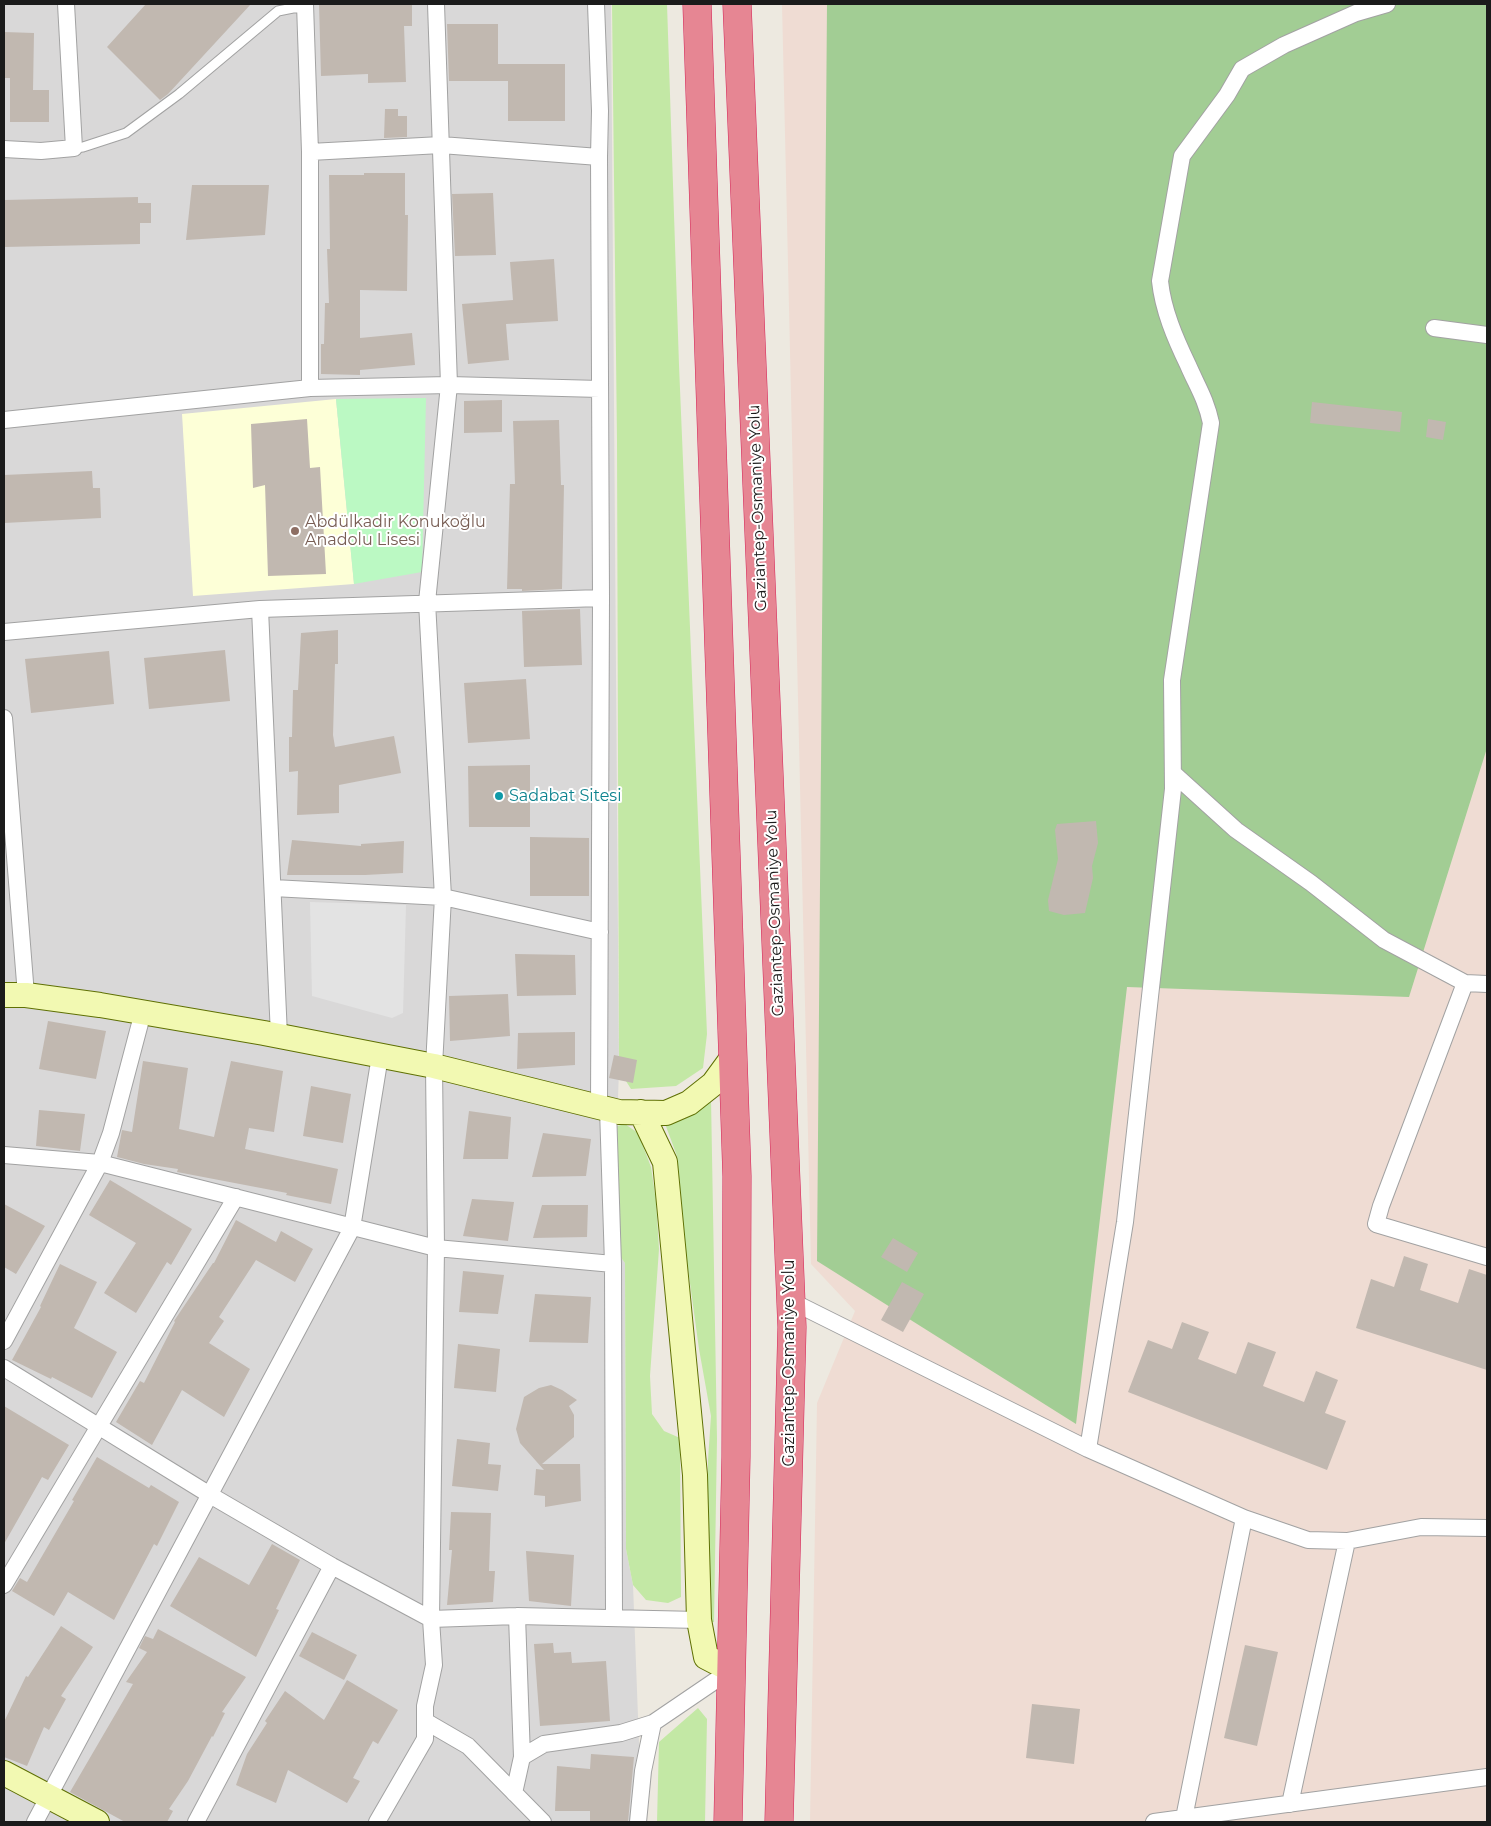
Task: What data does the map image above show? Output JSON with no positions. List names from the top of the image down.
{
  "streets": {
    "highway": ["Gaziantep-Osmaniye Yolu"]
  },
  "places": ["Abdülkadir Konukoğlu Anadolu Lisesi", "Sadabat Sitesi"]
}
